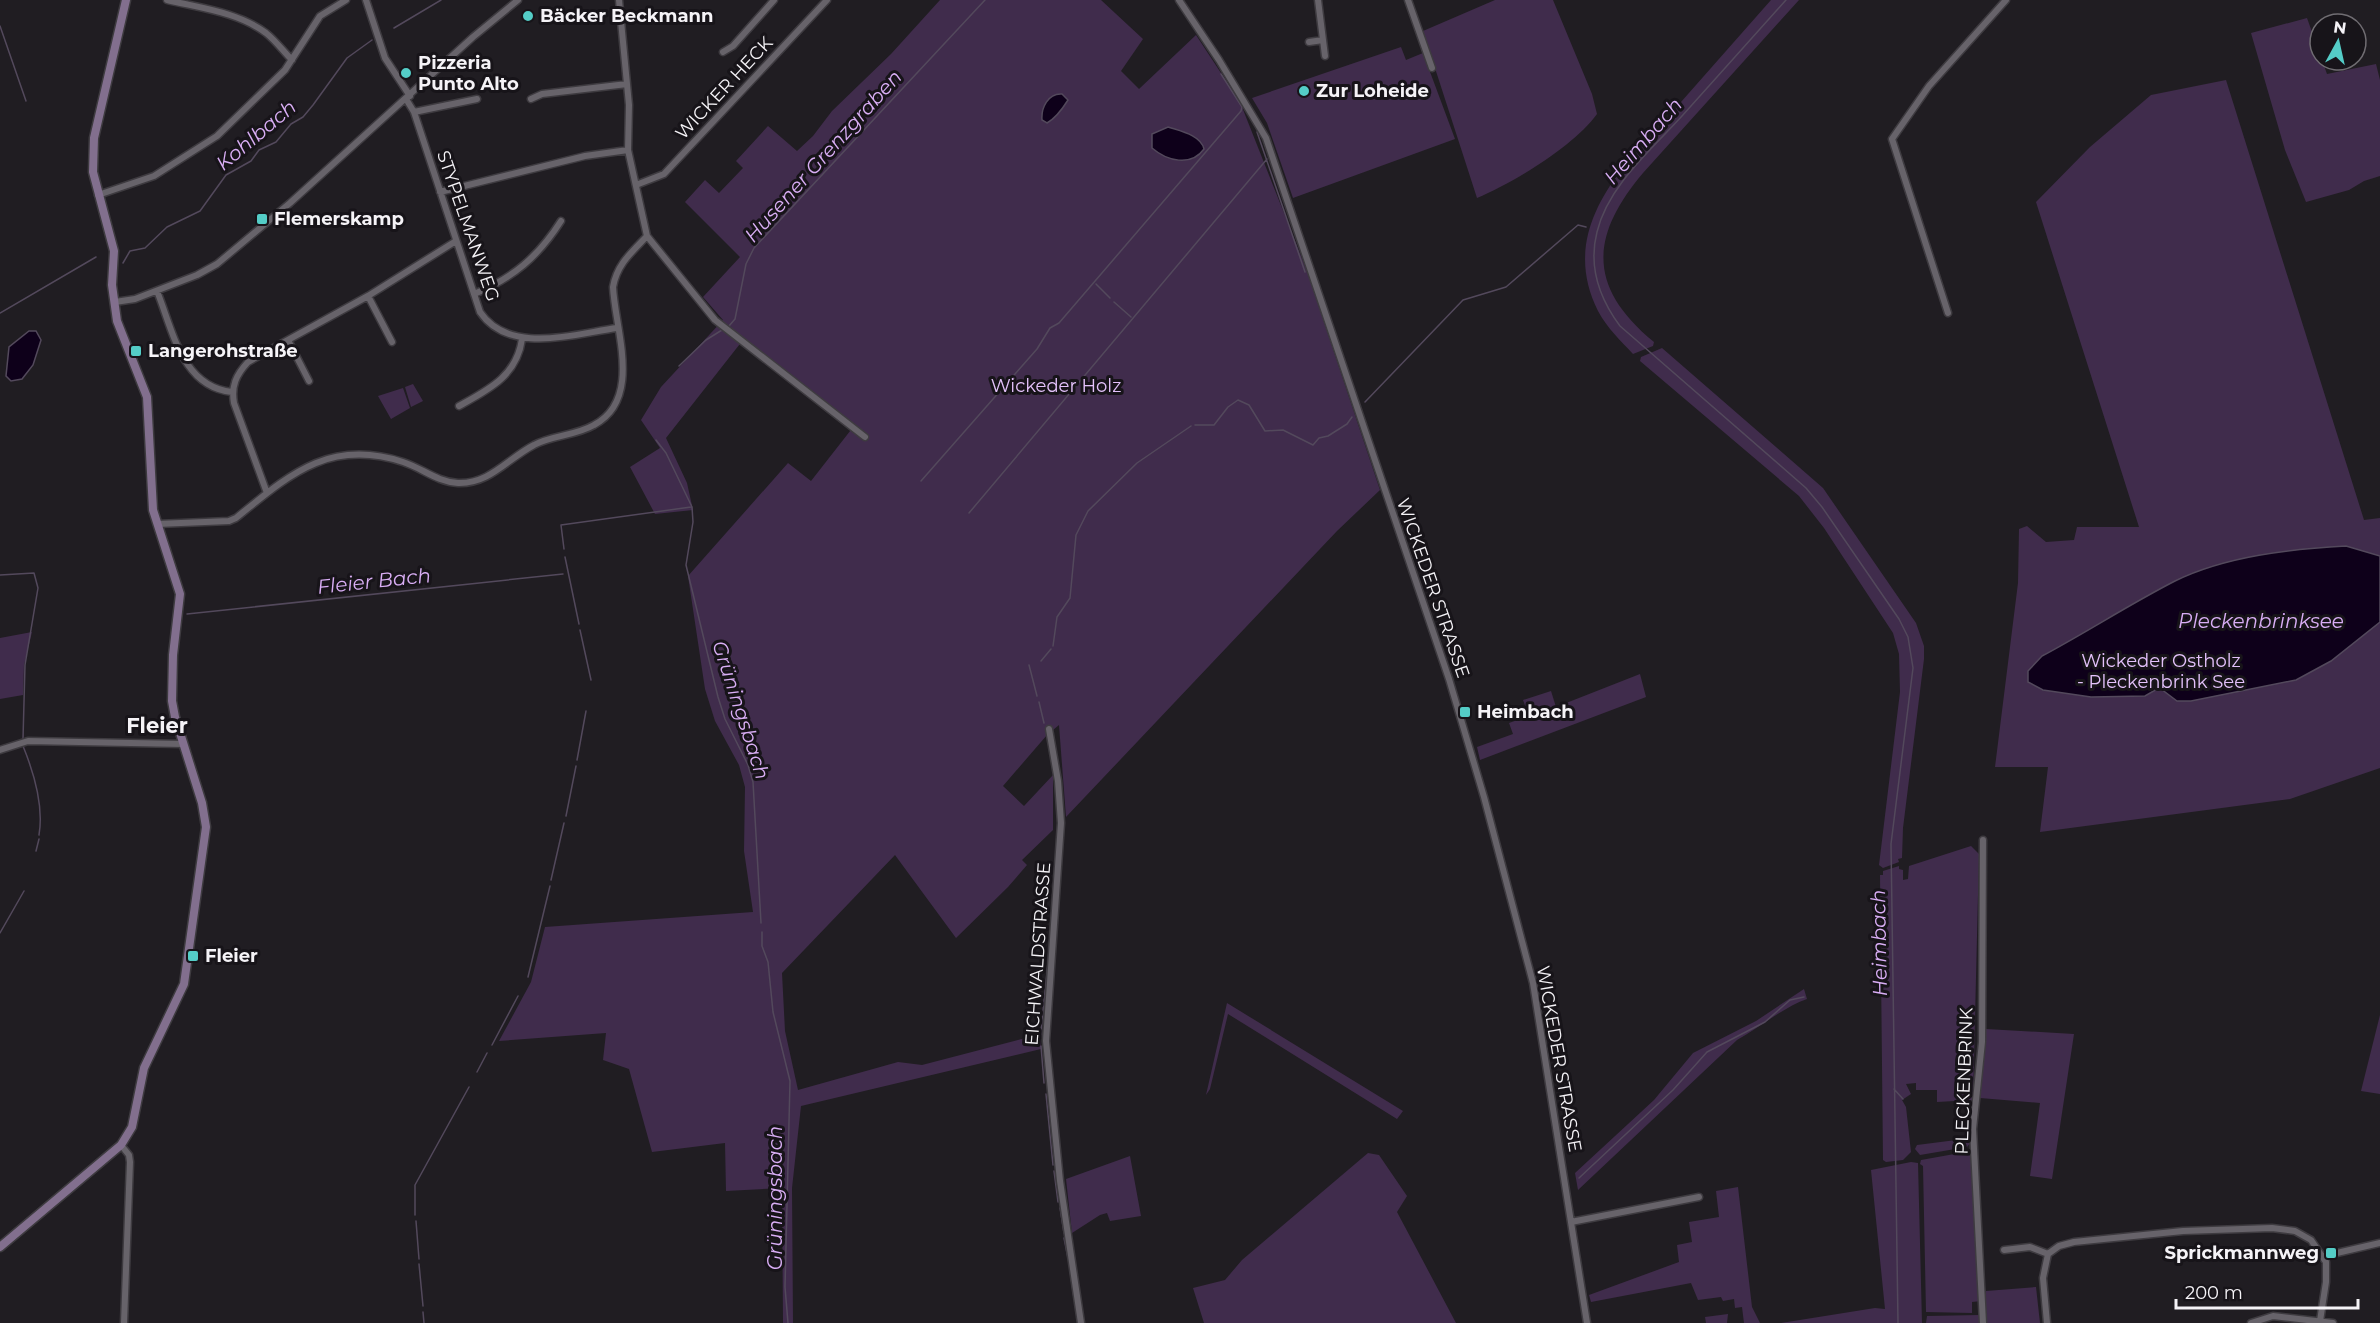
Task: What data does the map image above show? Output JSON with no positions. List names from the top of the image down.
{
  "streets": {
    "street": [
      "WICKER HECK",
      "STYPELMANWEG",
      "WICKEDER STRASSE",
      "EICHWALDSTRASSE",
      "PLECKENBRINK"
    ]
  },
  "districts": ["Fleier"],
  "water": [
    "Kohlbach",
    "Heimbach",
    "Husener Grenzgraben",
    "Fleier Bach",
    "Pleckenbrinksee",
    "Grüningsbach"
  ],
  "parks": ["Wickeder Holz", "Wickeder Ostholz - Pleckenbrink See"],
  "places": {
    "other": ["Bäcker Beckmann", "Pizzeria Punto Alto", "Zur Loheide"],
    "transit": [
      "Flemerskamp",
      "Langerohstraße",
      "Heimbach",
      "Fleier",
      "Sprickmannweg"
    ]
  },
  "scale_bar": "200 m",
  "north": "top"
}
